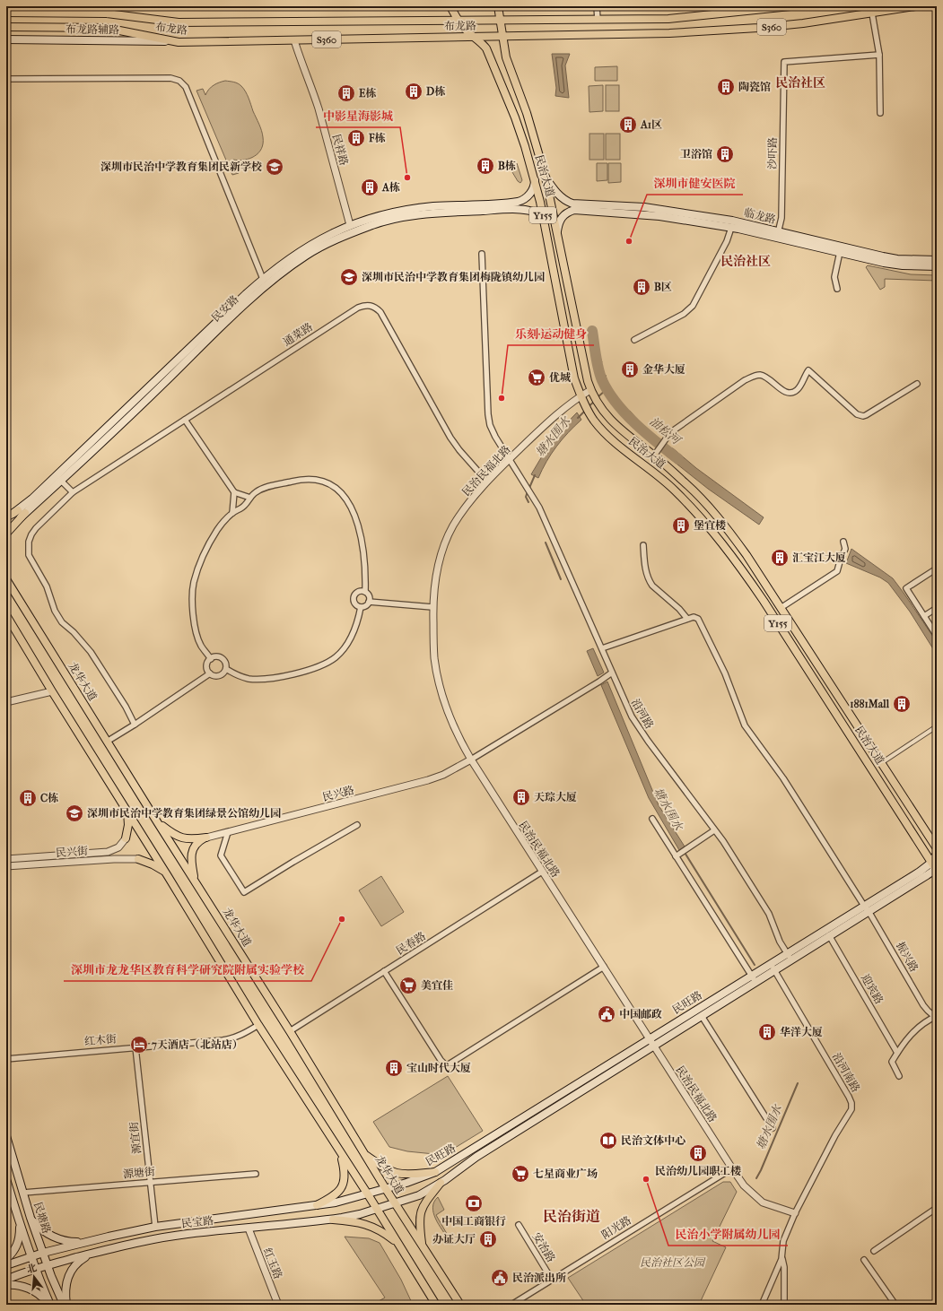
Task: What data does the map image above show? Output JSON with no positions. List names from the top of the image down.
{
  "streets": {
    "main road": [
      "布龙路",
      "S360",
      "布龙路辅路",
      "民治大道",
      "Y155",
      "临龙路",
      "民安路",
      "龙华大道",
      "民旺路",
      "民塘路",
      "民宝路"
    ],
    "street": [
      "民祥路",
      "沙吓路",
      "通菜路",
      "民治民福北路",
      "沿河路",
      "民兴路",
      "民兴街",
      "民春路",
      "振兴路",
      "迎宾路",
      "红木街",
      "沿河南路",
      "源宜街",
      "源塘街",
      "阳光路",
      "安治路",
      "红玉路"
    ]
  },
  "crossings": [
    ["布龙路", "布龙路辅路"],
    ["布龙路", "民祥路"],
    ["布龙路", "民治大道"],
    ["民祥路", "民安路"],
    ["沙吓路", "临龙路"],
    ["民治大道", "民治民福北路"],
    ["民治大道", "民旺路"],
    ["通菜路", "民治民福北路"],
    ["民治民福北路", "沿河路"],
    ["民治民福北路", "民兴路"],
    ["民治民福北路", "民春路"],
    ["民治民福北路", "民旺路"],
    ["民治民福北路", "沿河南路"],
    ["民治民福北路", "阳光路"],
    ["龙华大道", "民春路"],
    ["龙华大道", "民旺路"],
    ["龙华大道", "民宝路"],
    ["沿河路", "民旺路"],
    ["振兴路", "民旺路"],
    ["迎宾路", "民旺路"],
    ["民旺路", "沿河南路"],
    ["民旺路", "民宝路"],
    ["红木街", "源宜街"],
    ["源宜街", "源塘街"],
    ["源宜街", "民宝路"],
    ["源塘街", "民塘路"],
    ["民塘路", "民宝路"],
    ["民宝路", "红玉路"],
    ["阳光路", "安治路"]
  ],
  "districts": ["民治社区", "民治社区", "民治街道"],
  "water": ["油松河", "塘水围水"],
  "parks": ["民治社区公园"],
  "places": {
    "building": [
      "陶瓷馆",
      "D栋",
      "E栋",
      "A1区",
      "F栋",
      "卫浴馆",
      "B栋",
      "A栋",
      "B区",
      "金华大厦",
      "堡宜楼",
      "汇宝江大厦",
      "1881Mall",
      "天琮大厦",
      "C栋",
      "华洋大厦",
      "宝山时代大厦",
      "民治幼儿园职工楼",
      "办证大厅"
    ],
    "school or university": ["深圳市民治中学教育集团民新学校", "深圳市民治中学教育集团梅陇镇幼儿园", "深圳市民治中学教育集团绿景公馆幼儿园"],
    "other": [
      "中影星海影城",
      "深圳市健安医院",
      "乐刻·运动健身",
      "深圳市龙龙华区教育科学研究院附属实验学校",
      "民治小学附属幼儿园"
    ],
    "supermarket": ["优城", "美宜佳", "七星商业广场"],
    "public building": ["中国邮政", "民治派出所"],
    "hotel": ["7天酒店（北站店）"],
    "library": ["民治文体中心"],
    "bank": ["中国工商银行"]
  },
  "north": "top"
}
